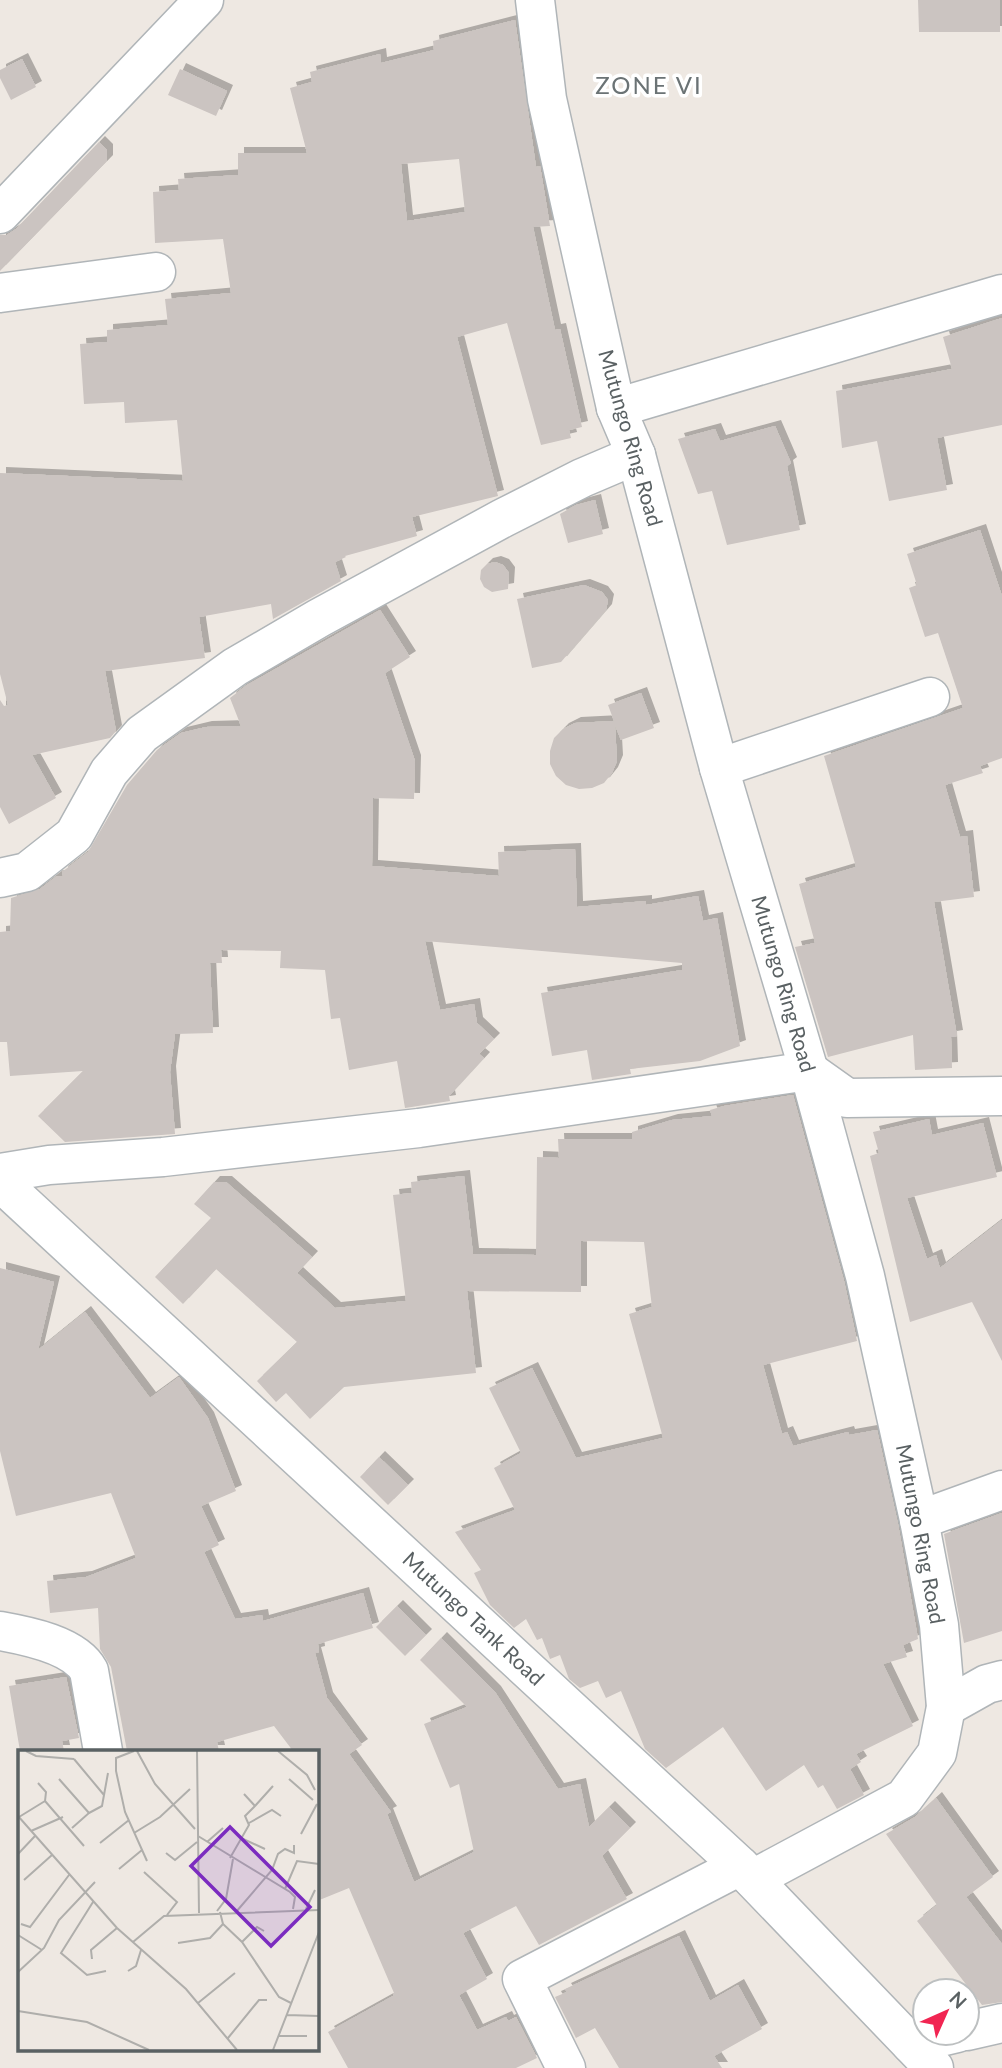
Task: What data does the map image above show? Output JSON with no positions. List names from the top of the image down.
{
  "streets": {
    "street": ["Mutungo Ring Road", "Mutungo Tank Road"]
  },
  "crossings": [
    ["Mutungo Ring Road", "Mutungo Tank Road"]
  ],
  "districts": ["ZONE VI"],
  "north": "top right"
}
